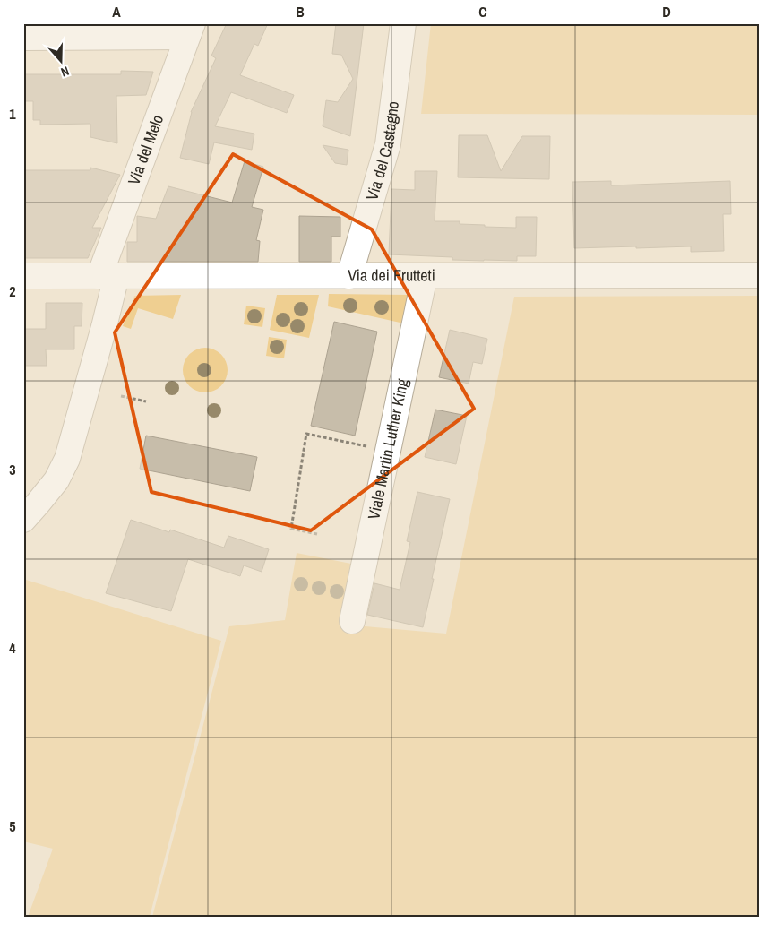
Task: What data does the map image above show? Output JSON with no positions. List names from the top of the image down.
{
  "streets": {
    "street": [
      "Via del Melo",
      "Via del Castagno",
      "Via dei Frutteti",
      "Viale Martin Luther King"
    ]
  },
  "crossings": [
    ["Via del Melo", "Via dei Frutteti"],
    ["Via del Castagno", "Via dei Frutteti"],
    ["Via dei Frutteti", "Viale Martin Luther King"]
  ],
  "north": "bottom",
  "grid": {
    "columns": [
      "A",
      "B",
      "C",
      "D"
    ],
    "rows": [
      "1",
      "2",
      "3",
      "4",
      "5"
    ]
  }
}
